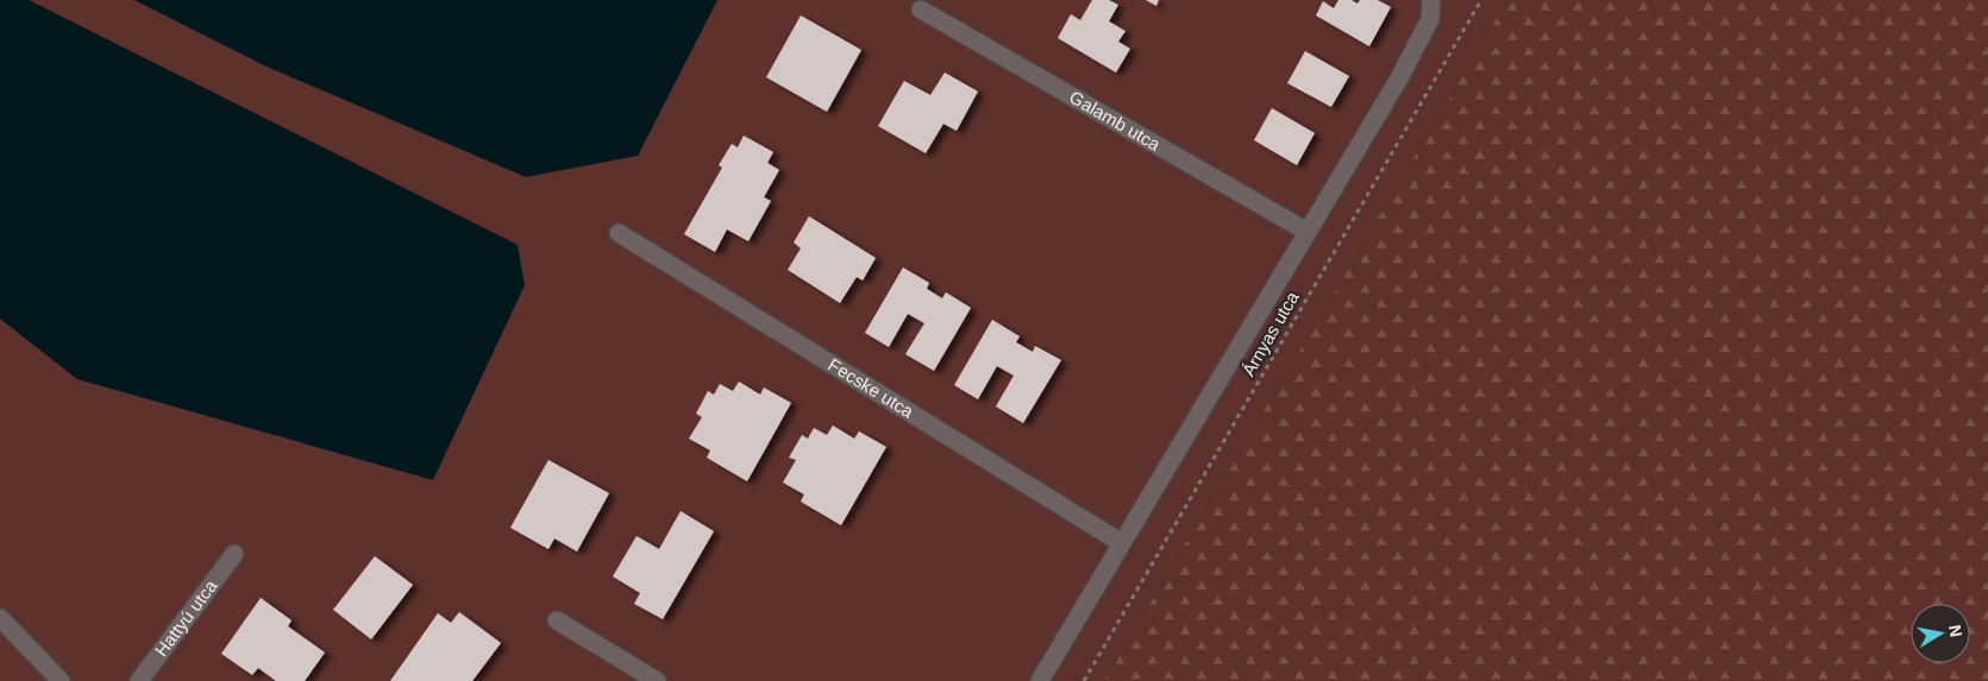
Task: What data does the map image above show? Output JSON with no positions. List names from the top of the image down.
{
  "streets": {
    "lane": ["Galamb utca", "Fecske utca", "Hattyú utca"],
    "path": ["Árnyas utca"]
  },
  "north": "right"
}
